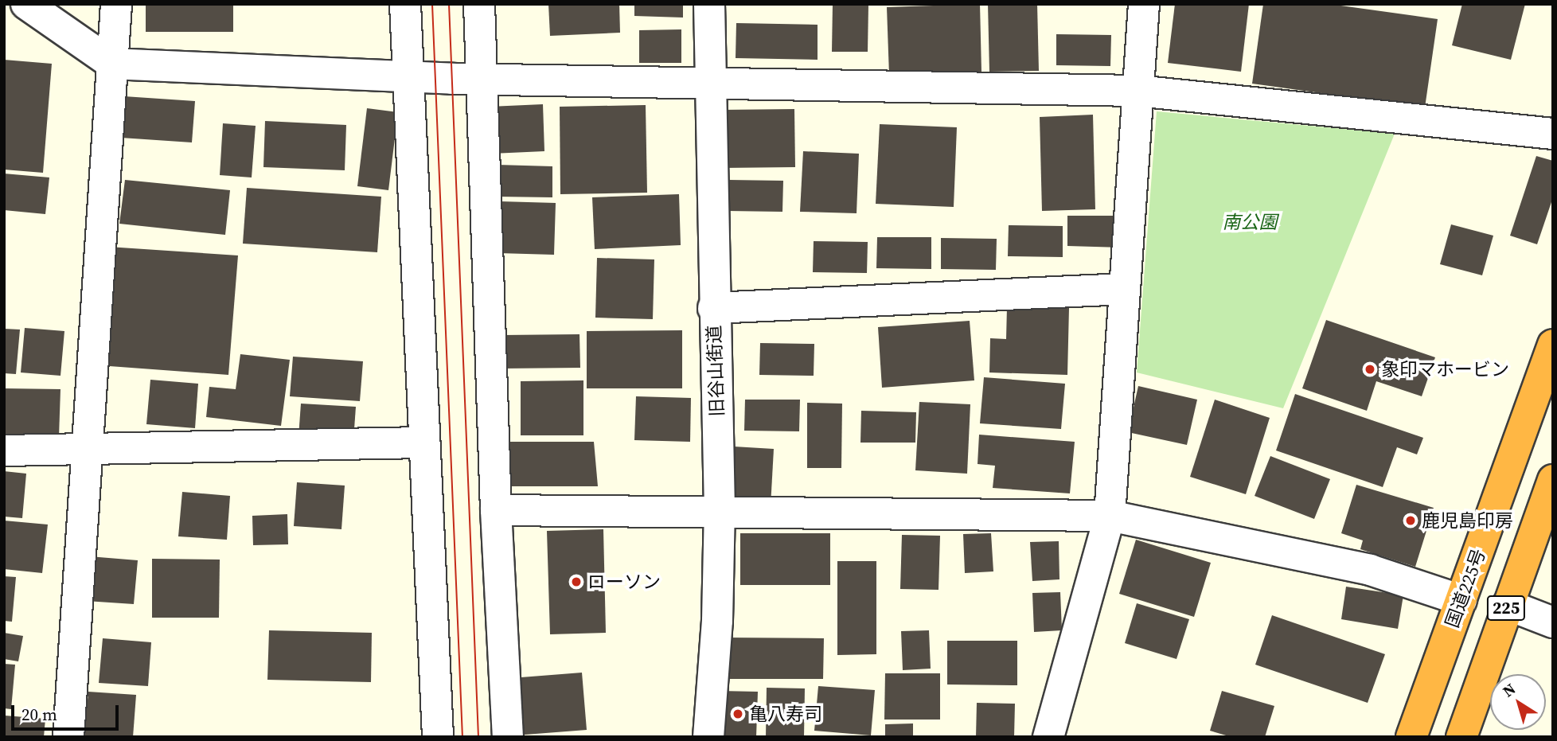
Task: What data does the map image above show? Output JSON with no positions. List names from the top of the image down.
{
  "streets": {
    "highway": ["国道225号", "225"],
    "street": ["旧谷山街道"]
  },
  "parks": ["南公園"],
  "places": [
    "象印マホービン",
    "鹿児島印房",
    "ローソン",
    "亀八寿司"
  ],
  "scale_bar": "20 m",
  "north": "top left"
}
